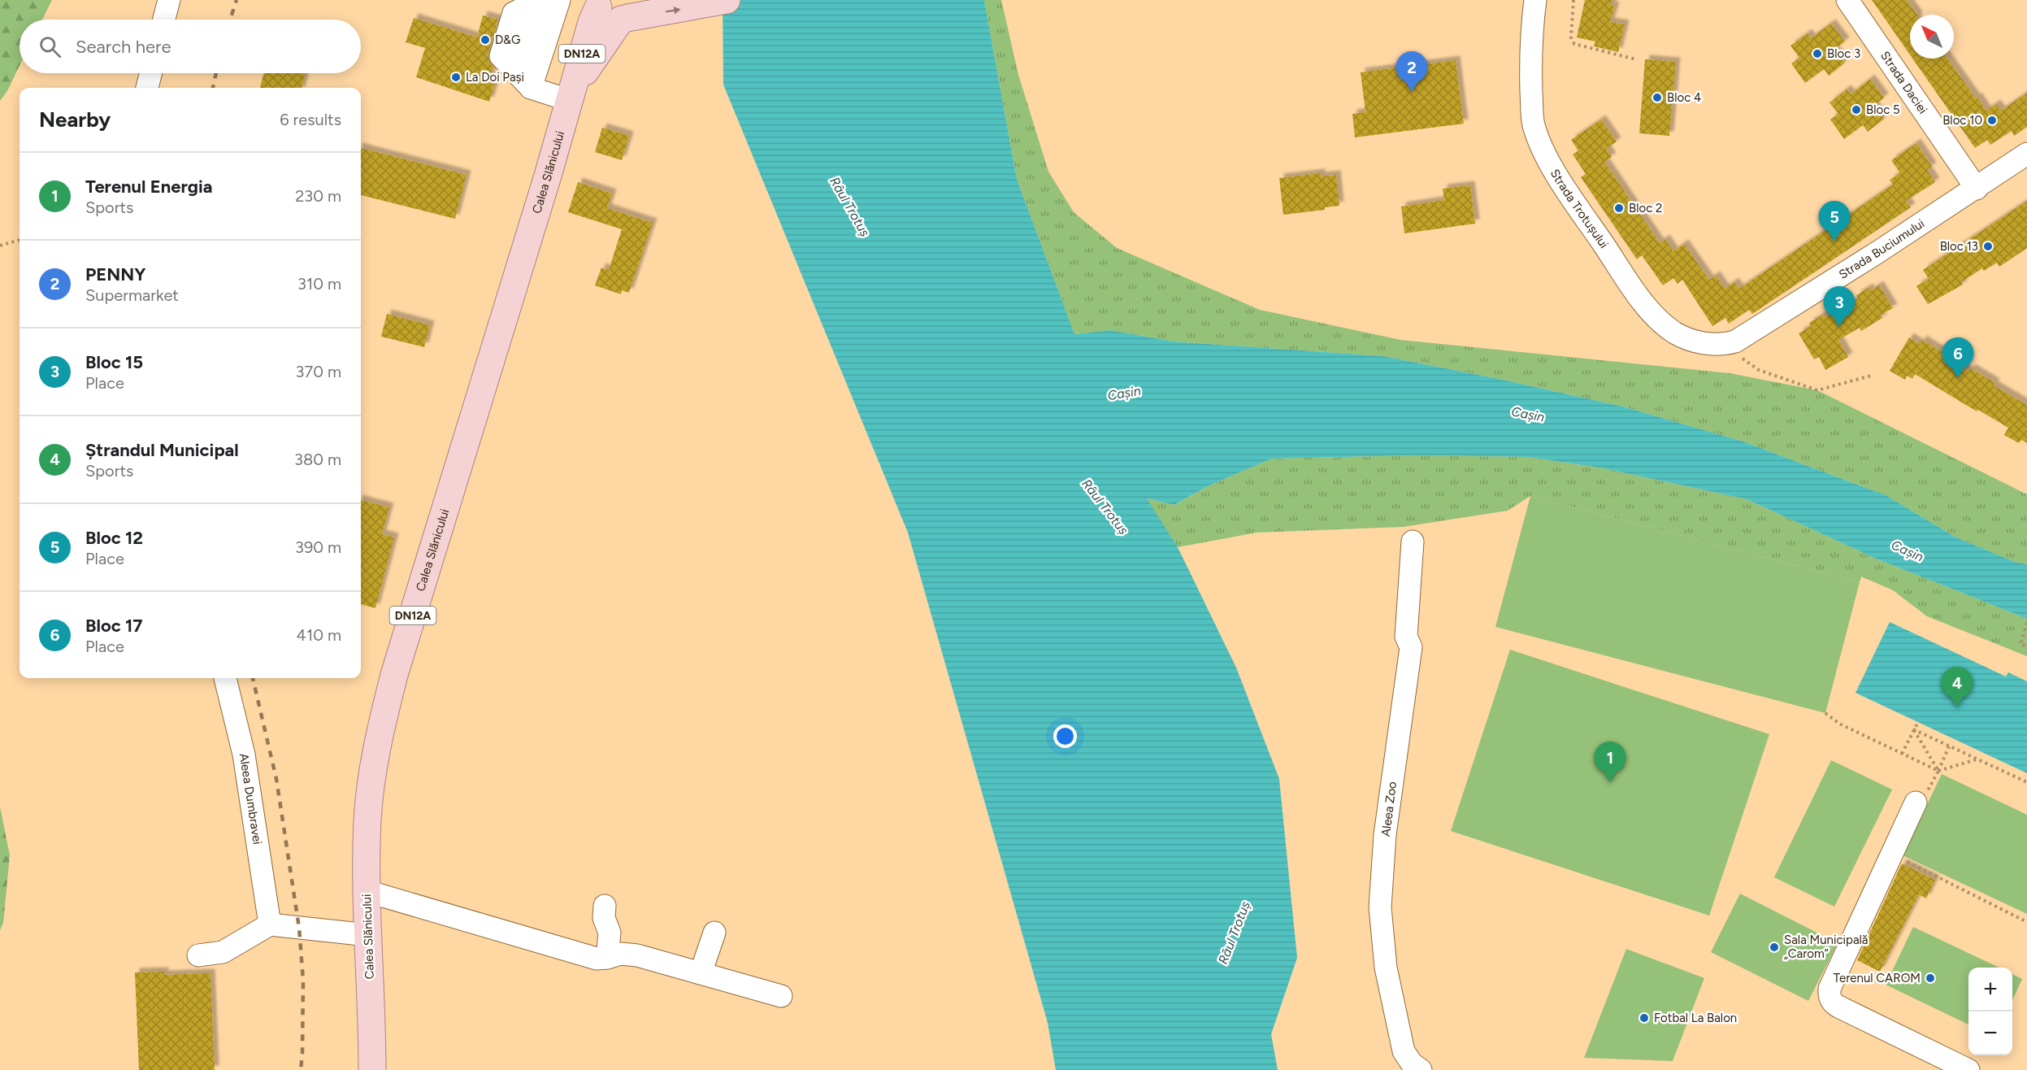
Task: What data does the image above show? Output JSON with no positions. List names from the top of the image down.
{
  "streets": {
    "main road": ["DN12A", "Calea Slănicului"],
    "street": [
      "Strada Daciei",
      "Strada Trotușului",
      "Strada Buciumului",
      "Aleea Dumbravei",
      "Aleea Zoo"
    ]
  },
  "crossings": [
    ["Strada Daciei", "Strada Buciumului"],
    ["Strada Trotușului", "Strada Buciumului"]
  ],
  "water": ["Râul Trotuș", "Cașin"],
  "places": [
    "D&G",
    "Bloc 3",
    "La Doi Pași",
    "Bloc 4",
    "Bloc 5",
    "Bloc 10",
    "Bloc 2",
    "Bloc 13",
    "Sala Municipală „Carom”",
    "Terenul CAROM",
    "Fotbal La Balon"
  ],
  "north": "top left",
  "page": {
    "search": "Search here",
    "pins": [
      "2",
      "5",
      "3",
      "6",
      "4",
      "1"
    ],
    "heading": ["Nearby", "6 results"],
    "list": [
      {
        "mark": "1",
        "name": "Terenul Energia",
        "note": "Sports",
        "value": "230 m"
      },
      {
        "mark": "2",
        "name": "PENNY",
        "note": "Supermarket",
        "value": "310 m"
      },
      {
        "mark": "3",
        "name": "Bloc 15",
        "note": "Place",
        "value": "370 m"
      },
      {
        "mark": "4",
        "name": "Ștrandul Municipal",
        "note": "Sports",
        "value": "380 m"
      },
      {
        "mark": "5",
        "name": "Bloc 12",
        "note": "Place",
        "value": "390 m"
      },
      {
        "mark": "6",
        "name": "Bloc 17",
        "note": "Place",
        "value": "410 m"
      }
    ],
    "map_buttons": ["+", "−"]
  }
}
